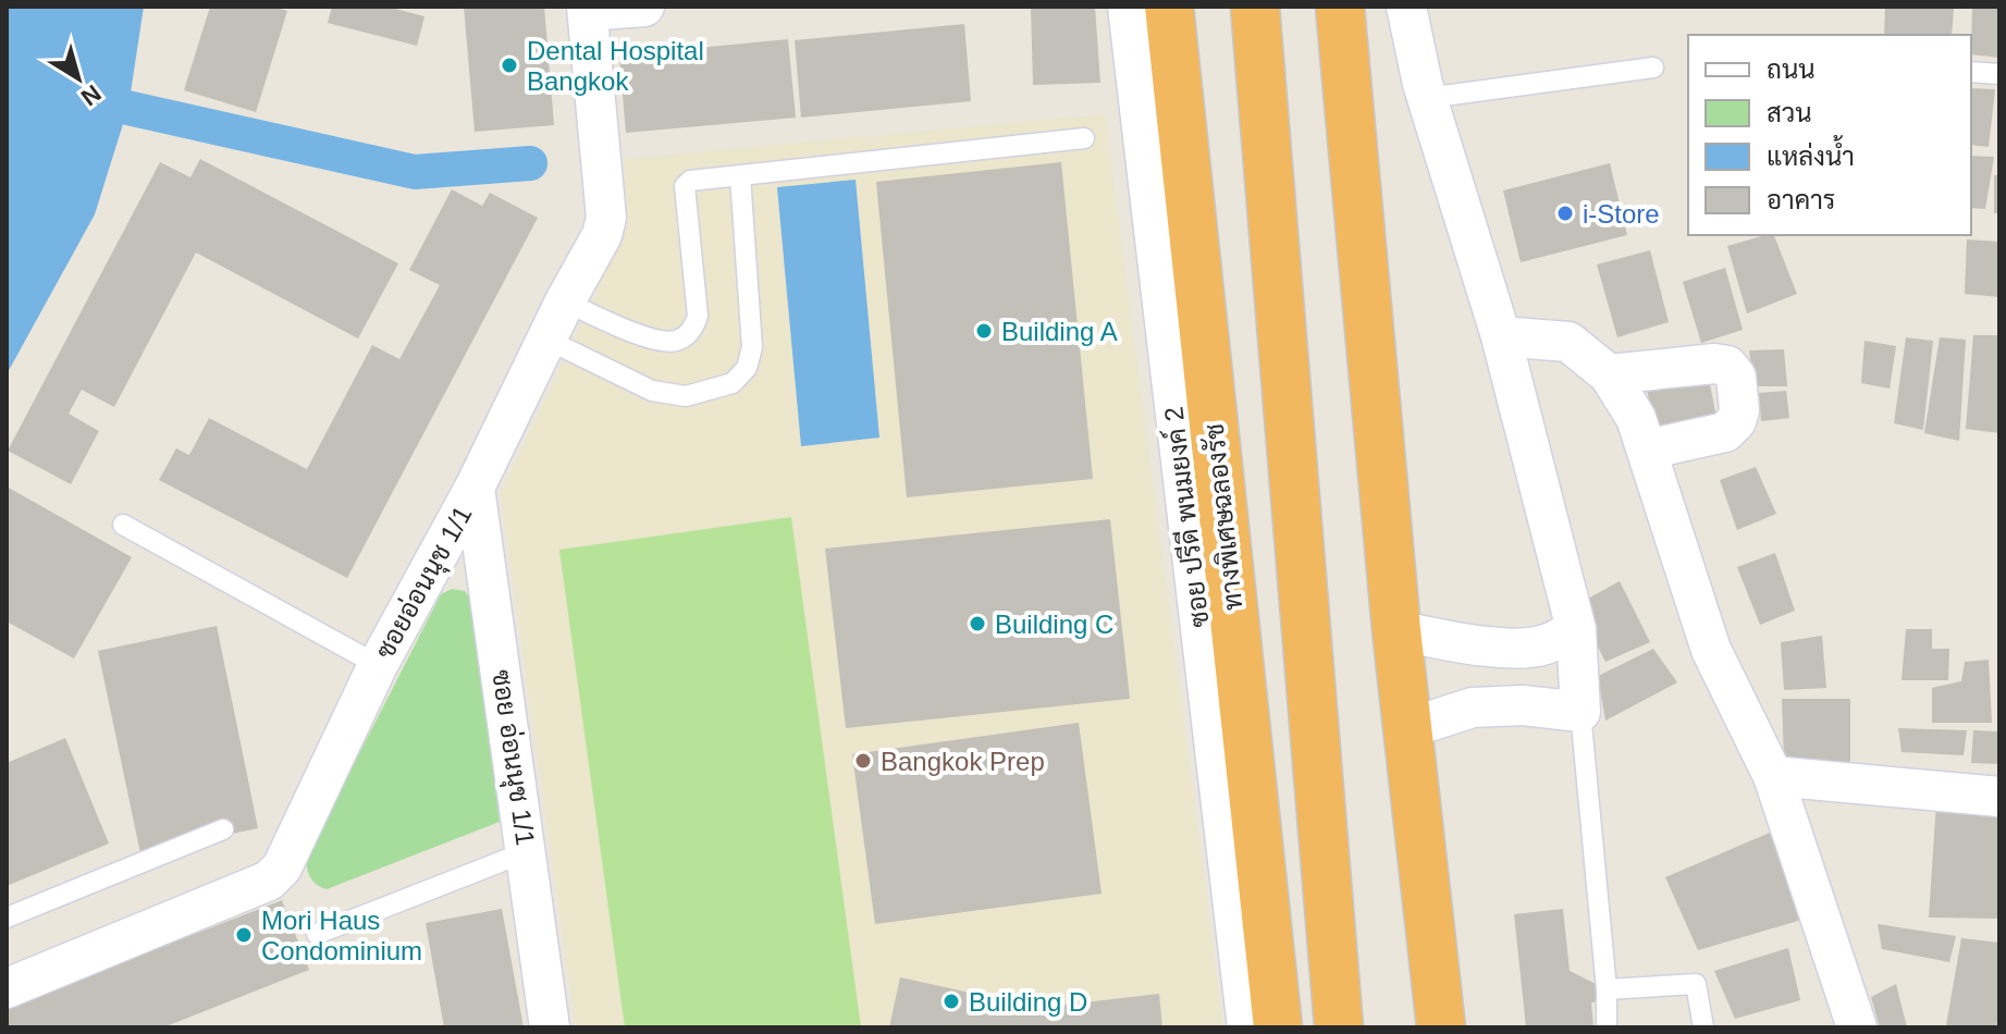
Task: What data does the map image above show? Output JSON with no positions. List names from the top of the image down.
{
  "streets": {
    "highway": ["ทางพิเศษฉลองรัช"],
    "street": ["ซอย ปรีดี พนมยงค์ 2", "ซอยอ่อนนุช 1/1", "ซอย อ่อนนุช 1/1"]
  },
  "crossings": [
    ["ซอยอ่อนนุช 1/1", "ซอย อ่อนนุช 1/1"]
  ],
  "places": [
    "Dental Hospital Bangkok",
    "i-Store",
    "Building A",
    "Building C",
    "Bangkok Prep",
    "Mori Haus Condominium",
    "Building D"
  ],
  "legend": [
    "ถนน",
    "สวน",
    "แหล่งน้ำ",
    "อาคาร"
  ],
  "north": "bottom right"
}
